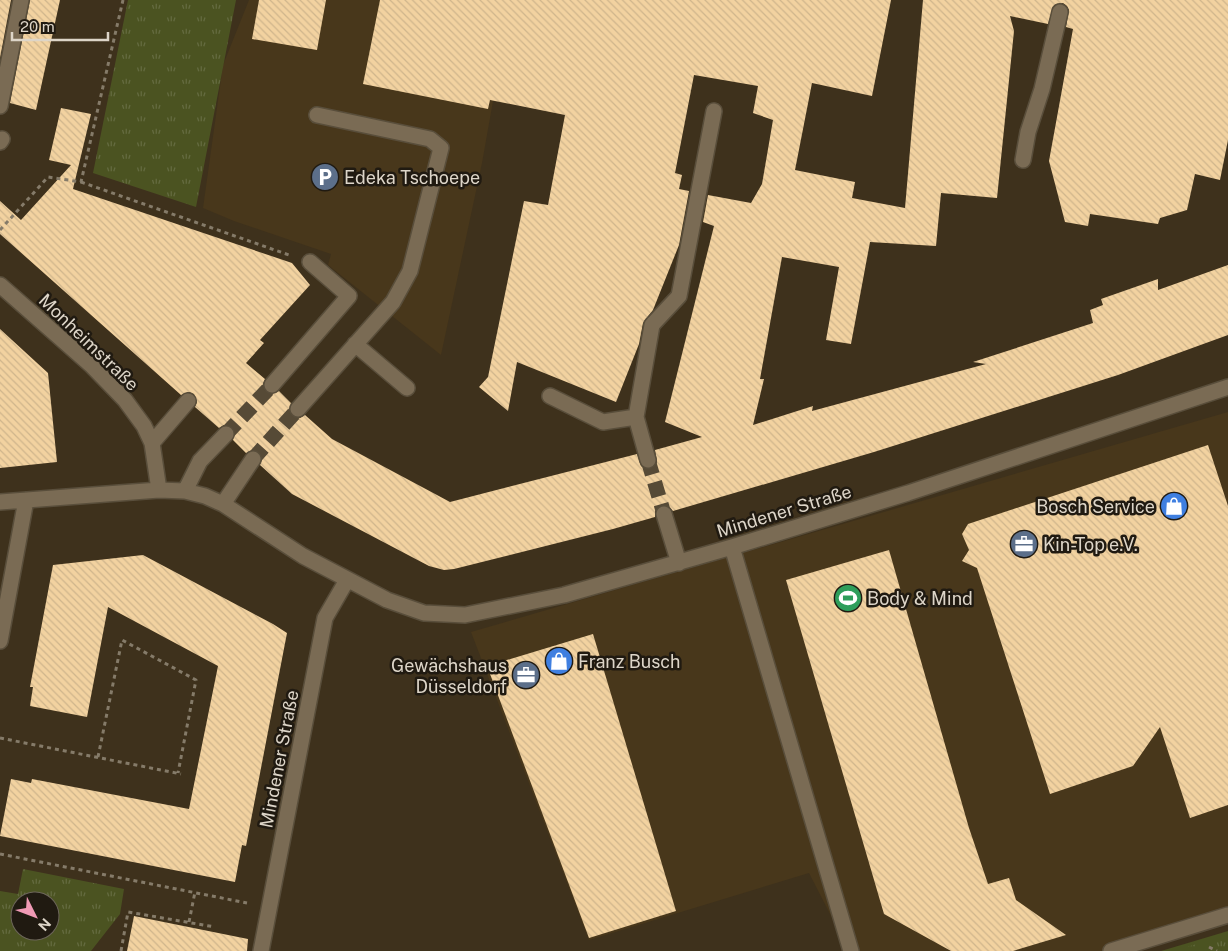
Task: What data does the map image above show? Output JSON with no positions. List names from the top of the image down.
{
  "streets": {
    "street": ["Monheimstraße", "Mindener Straße"]
  },
  "crossings": [
    ["Monheimstraße", "Mindener Straße"]
  ],
  "places": {
    "parking": ["Edeka Tschoepe"],
    "shop": ["Bosch Service", "Franz Busch"],
    "office": ["Kin-Top e.V.", "Gewächshaus Düsseldorf"],
    "sports": ["Body & Mind"]
  },
  "scale_bar": "20 m",
  "north": "bottom right"
}
